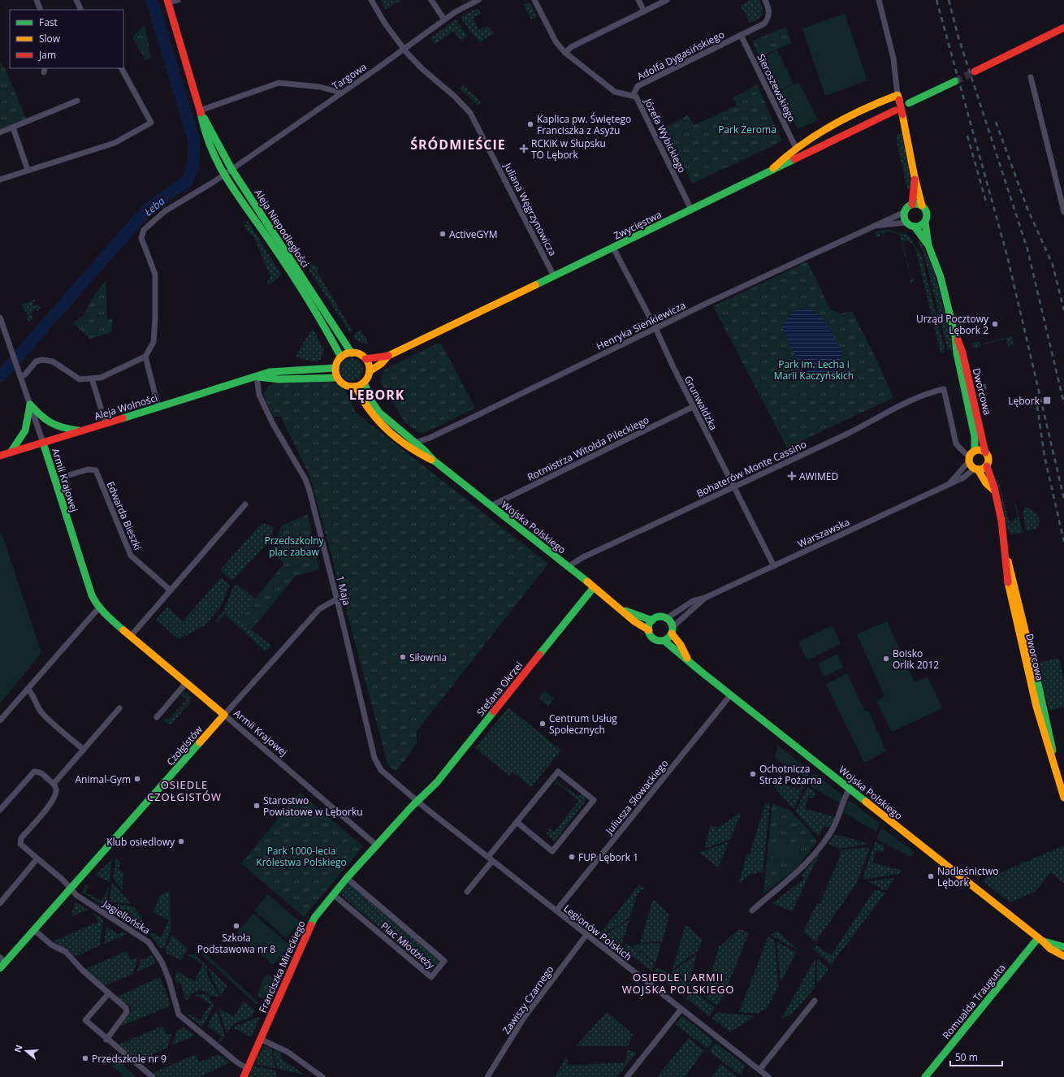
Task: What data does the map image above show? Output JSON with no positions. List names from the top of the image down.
{
  "streets": {
    "street": [
      "Adolfa Dygasińskiego",
      "Targowa",
      "Sieroszewskiego",
      "Józefa Wybickiego",
      "Juliana Węgrzynowicza",
      "Zwycięstwa",
      "Aleja Niepodległości",
      "Henryka Sienkiewicza",
      "Dworcowa",
      "Grunwaldzka",
      "Aleja Wolności",
      "Rotmistrza Witolda Pileckiego",
      "Bohaterów Monte Cassino",
      "Armii Krajowej",
      "Edwarda Bieszki",
      "Wojska Polskiego",
      "Warszawska",
      "1 Maja",
      "Stefana Okrzei",
      "Czołgistów",
      "Juliusza Słowackiego",
      "Jagiellońska",
      "Legionów Polskich",
      "Plac Młodzieży",
      "Franciszka Mireckiego",
      "Zawiszy Czarnego",
      "Romualda Traugutta"
    ]
  },
  "crossings": [
    ["Adolfa Dygasińskiego", "Sieroszewskiego"],
    ["Adolfa Dygasińskiego", "Józefa Wybickiego"],
    ["Targowa", "Juliana Węgrzynowicza"],
    ["Targowa", "Aleja Niepodległości"],
    ["Józefa Wybickiego", "Zwycięstwa"],
    ["Juliana Węgrzynowicza", "Zwycięstwa"],
    ["Zwycięstwa", "Aleja Niepodległości"],
    ["Zwycięstwa", "Grunwaldzka"],
    ["Zwycięstwa", "Aleja Wolności"],
    ["Zwycięstwa", "Wojska Polskiego"],
    ["Aleja Niepodległości", "Aleja Wolności"],
    ["Aleja Niepodległości", "Wojska Polskiego"],
    ["Henryka Sienkiewicza", "Dworcowa"],
    ["Henryka Sienkiewicza", "Grunwaldzka"],
    ["Henryka Sienkiewicza", "Wojska Polskiego"],
    ["Dworcowa", "Bohaterów Monte Cassino"],
    ["Dworcowa", "Warszawska"],
    ["Grunwaldzka", "Rotmistrza Witolda Pileckiego"],
    ["Grunwaldzka", "Bohaterów Monte Cassino"],
    ["Grunwaldzka", "Warszawska"],
    ["Aleja Wolności", "Armii Krajowej"],
    ["Aleja Wolności", "Wojska Polskiego"],
    ["Aleja Wolności", "1 Maja"],
    ["Rotmistrza Witolda Pileckiego", "Wojska Polskiego"],
    ["Bohaterów Monte Cassino", "Wojska Polskiego"],
    ["Bohaterów Monte Cassino", "Warszawska"],
    ["Armii Krajowej", "Edwarda Bieszki"],
    ["Armii Krajowej", "Czołgistów"],
    ["Armii Krajowej", "Franciszka Mireckiego"],
    ["Wojska Polskiego", "Warszawska"],
    ["Wojska Polskiego", "Stefana Okrzei"],
    ["Wojska Polskiego", "Juliusza Słowackiego"],
    ["Wojska Polskiego", "Romualda Traugutta"],
    ["1 Maja", "Stefana Okrzei"],
    ["1 Maja", "Czołgistów"],
    ["1 Maja", "Legionów Polskich"],
    ["1 Maja", "Franciszka Mireckiego"],
    ["Stefana Okrzei", "Legionów Polskich"],
    ["Stefana Okrzei", "Franciszka Mireckiego"],
    ["Czołgistów", "Jagiellońska"],
    ["Juliusza Słowackiego", "Legionów Polskich"],
    ["Jagiellońska", "Franciszka Mireckiego"],
    ["Legionów Polskich", "Franciszka Mireckiego"],
    ["Legionów Polskich", "Zawiszy Czarnego"],
    ["Plac Młodzieży", "Franciszka Mireckiego"]
  ],
  "districts": [
    "ŚRÓDMIEŚCIE",
    "LĘBORK",
    "OSIEDLE CZOŁGISTÓW",
    "OSIEDLE I ARMII WOJSKA POLSKIEGO"
  ],
  "water": ["Łeba"],
  "parks": [
    "Park Żeroma",
    "Park im. Lecha i Marii Kaczyńskich",
    "Przedszkolny plac zabaw",
    "Park 1000-lecia Królestwa Polskiego"
  ],
  "places": {
    "other": [
      "Kaplica pw. Świętego Franciszka z Asyżu",
      "ActiveGYM",
      "Urząd Pocztowy Lębork 2",
      "Siłownia",
      "Boisko Orlik 2012",
      "Centrum Usług Społecznych",
      "Ochotnicza Straż Pożarna",
      "Animal-Gym",
      "Starostwo Powiatowe w Lęborku",
      "Klub osiedlowy",
      "FUP Lębork 1",
      "Nadleśnictwo Lębork",
      "Szkoła Podstawowa nr 8",
      "Przedszkole nr 9"
    ],
    "health": ["RCKiK w Słupsku TO Lębork", "AWIMED"],
    "transit": ["Lębork"]
  },
  "legend": ["Fast", "Slow", "Jam"],
  "scale_bar": "50 m",
  "north": "left"
}
